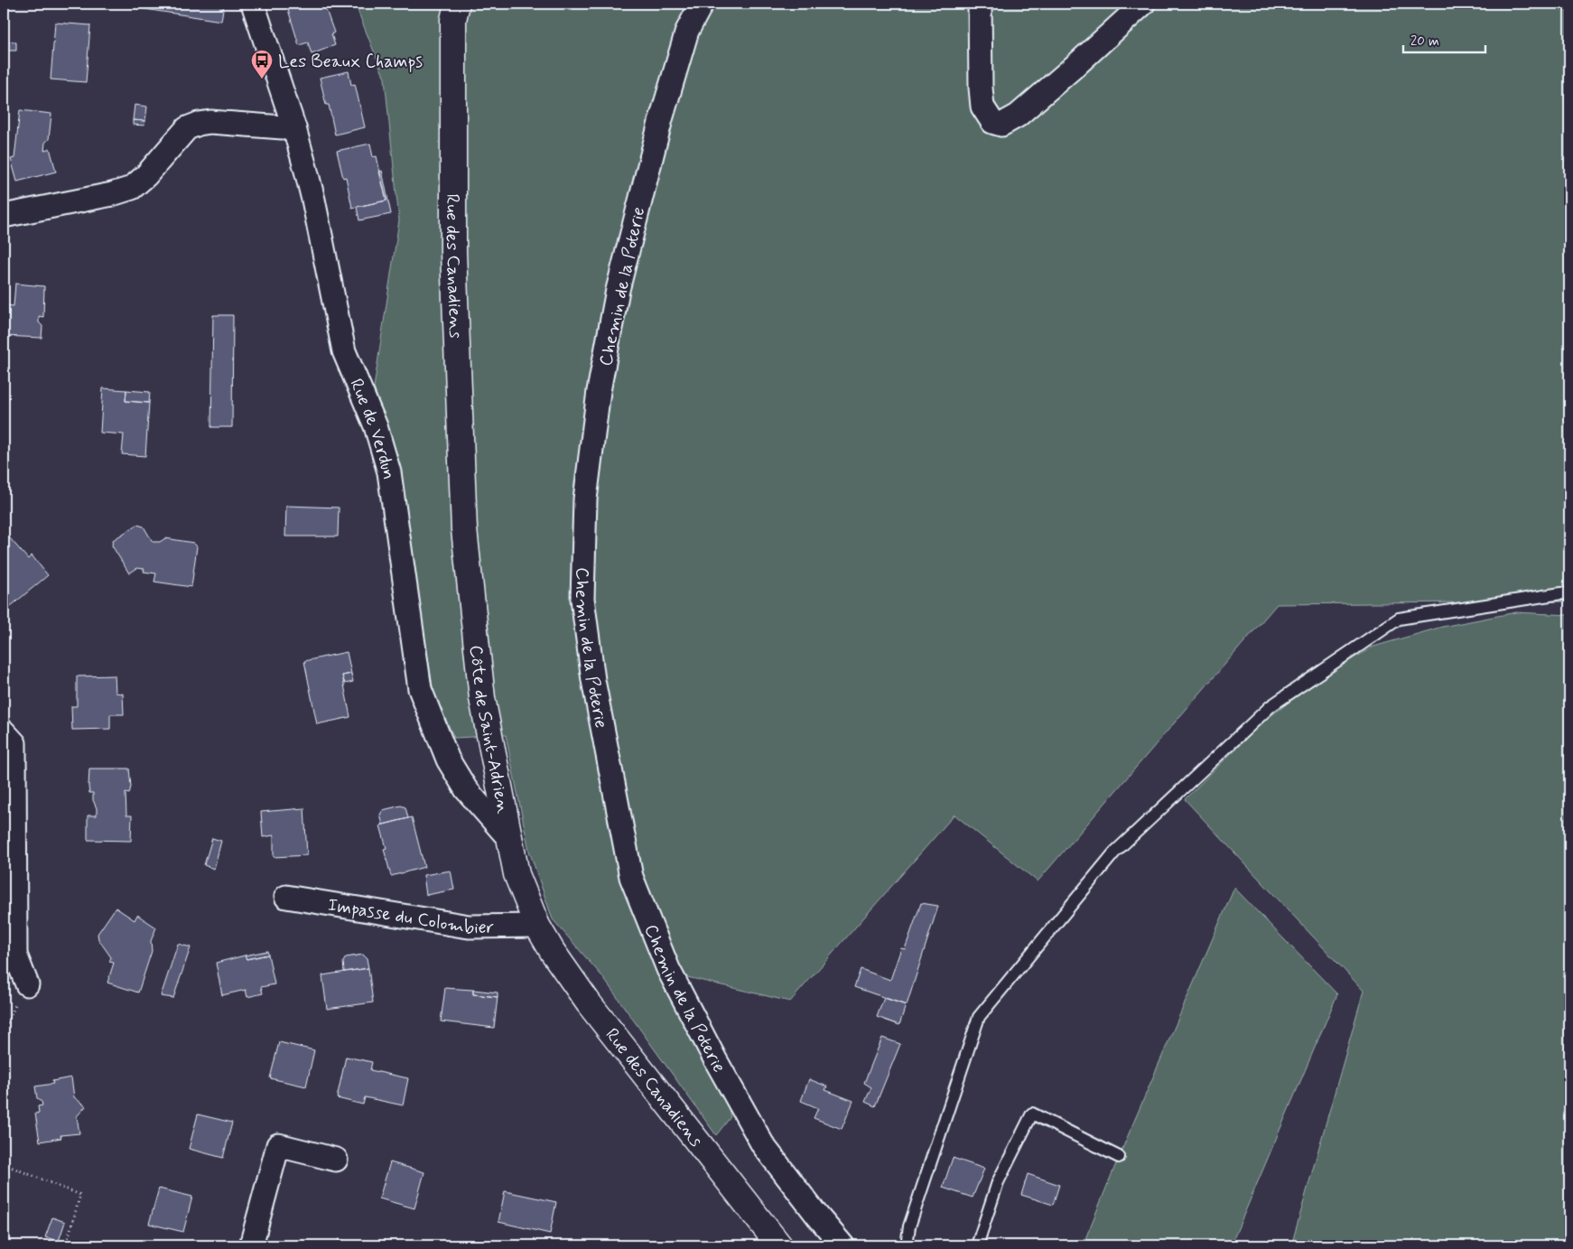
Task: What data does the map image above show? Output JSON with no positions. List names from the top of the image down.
{
  "streets": {
    "main road": ["Rue des Canadiens", "Côte de Saint-Adrien"],
    "street": ["Chemin de la Poterie", "Rue de Verdun", "Impasse du Colombier"]
  },
  "crossings": [
    ["Rue des Canadiens", "Côte de Saint-Adrien"],
    ["Rue des Canadiens", "Impasse du Colombier"],
    ["Rue de Verdun", "Côte de Saint-Adrien"],
    ["Côte de Saint-Adrien", "Impasse du Colombier"]
  ],
  "places": {
    "bus stop": ["Les Beaux Champs"]
  },
  "scale_bar": "20 m"
}
